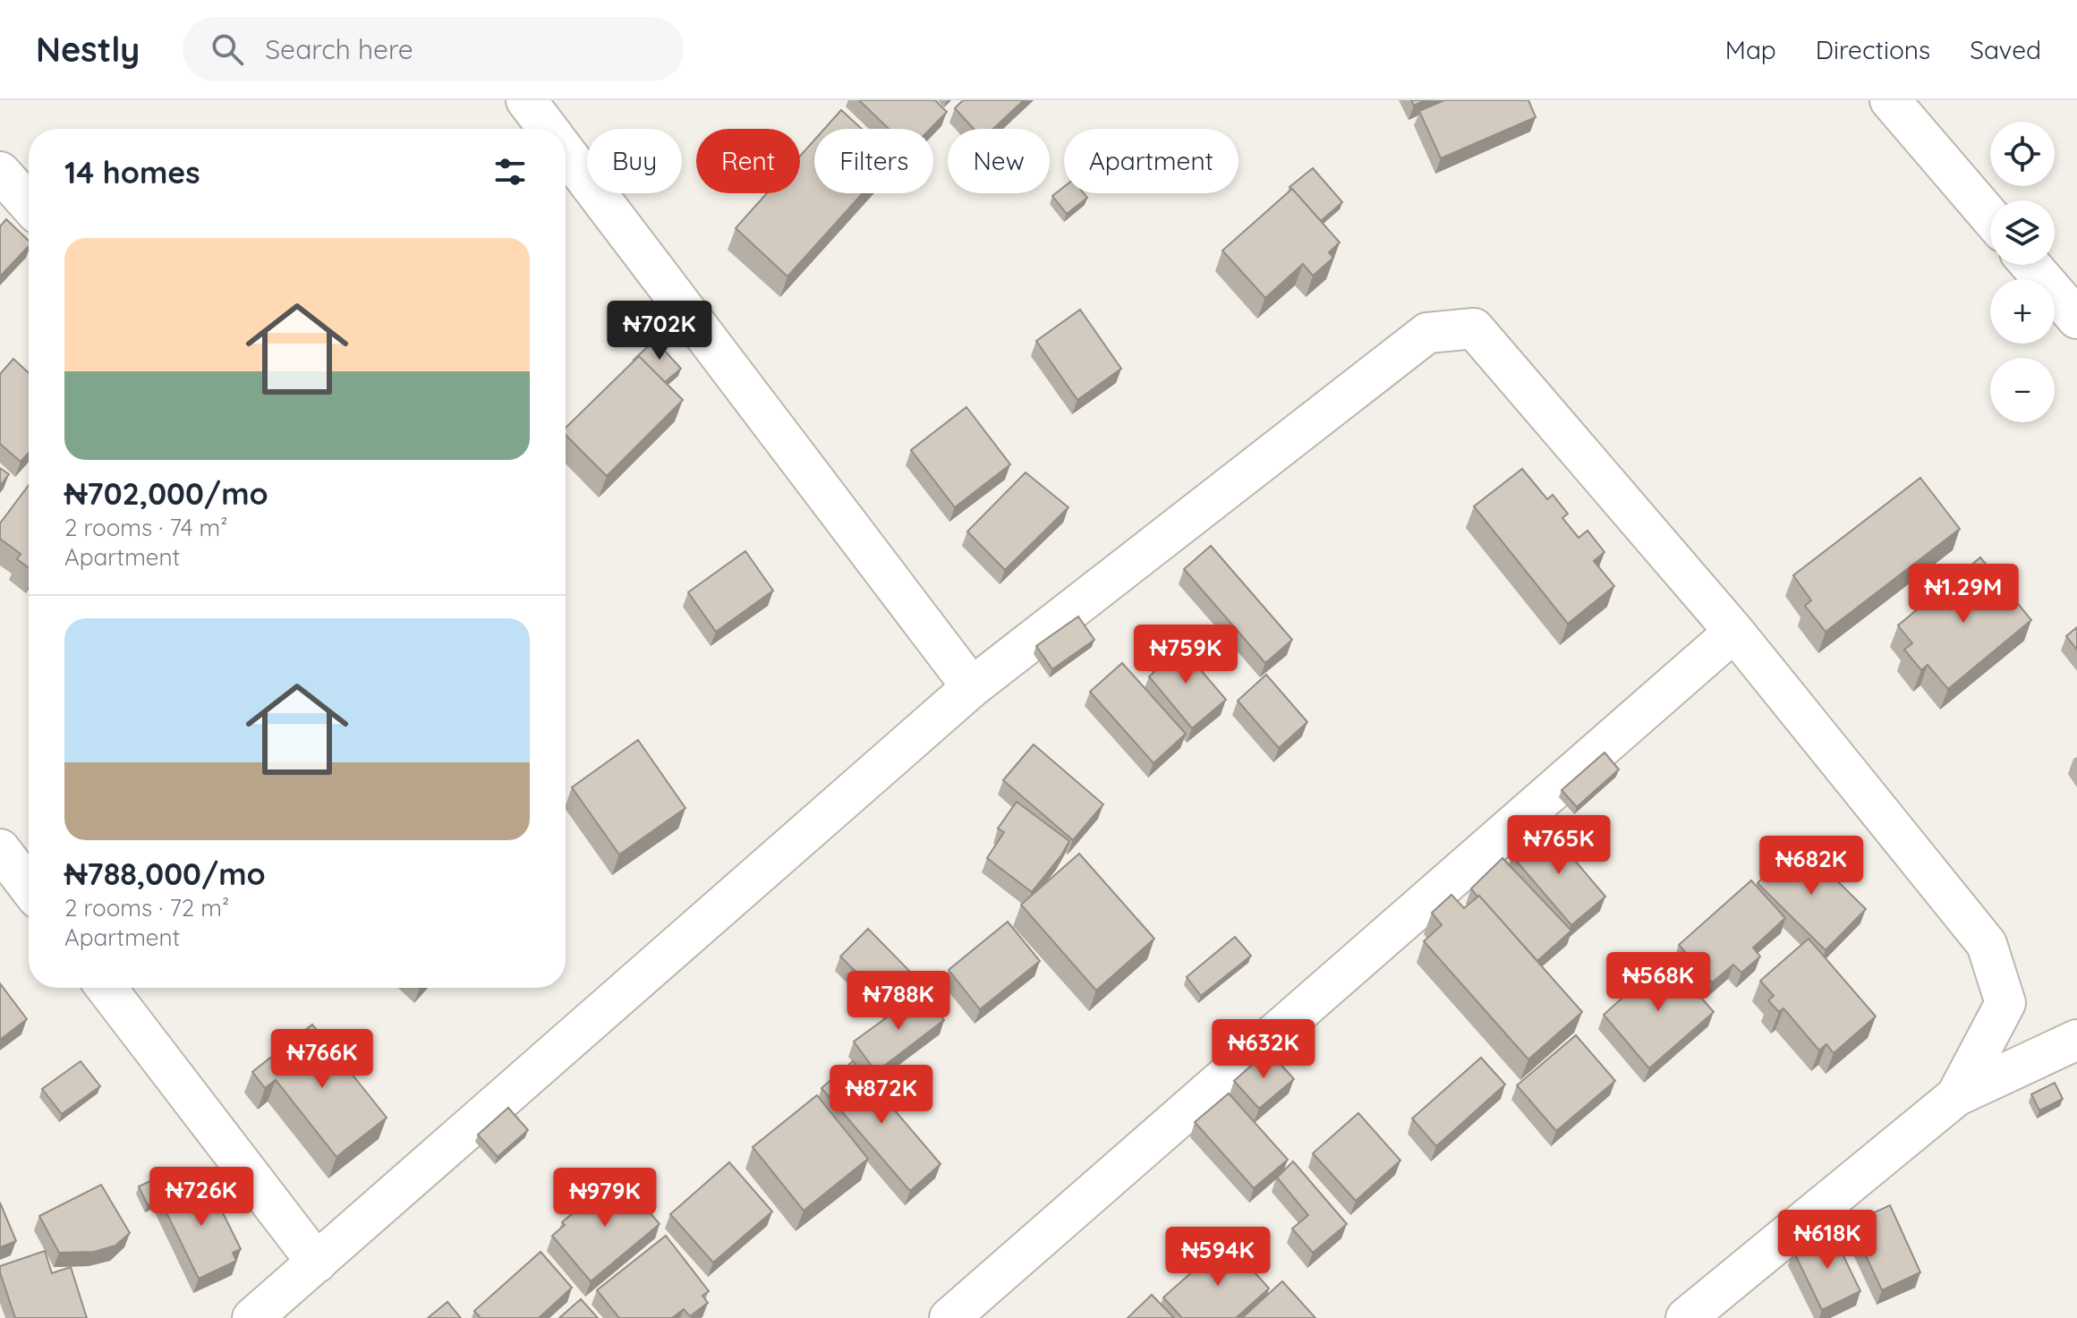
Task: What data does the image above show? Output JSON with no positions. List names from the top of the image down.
{
  "page": {
    "header": "Nestly",
    "search": "Search here",
    "nav": ["Map", "Directions", "Saved"],
    "map_buttons": ["+", "−"],
    "chip": [
      "Buy",
      "Rent",
      "Filters",
      "New",
      "Apartment"
    ],
    "heading": "14 homes",
    "list": [
      {
        "name": "₦702,000/mo",
        "note": "2 rooms · 74 m² · Apartment"
      },
      {
        "name": "₦788,000/mo",
        "note": "2 rooms · 72 m² · Apartment"
      }
    ],
    "price": [
      "₦702K",
      "₦1.29M",
      "₦759K",
      "₦765K",
      "₦682K",
      "₦568K",
      "₦788K",
      "₦632K",
      "₦766K",
      "₦872K",
      "₦726K",
      "₦979K",
      "₦618K",
      "₦594K"
    ]
  }
}
